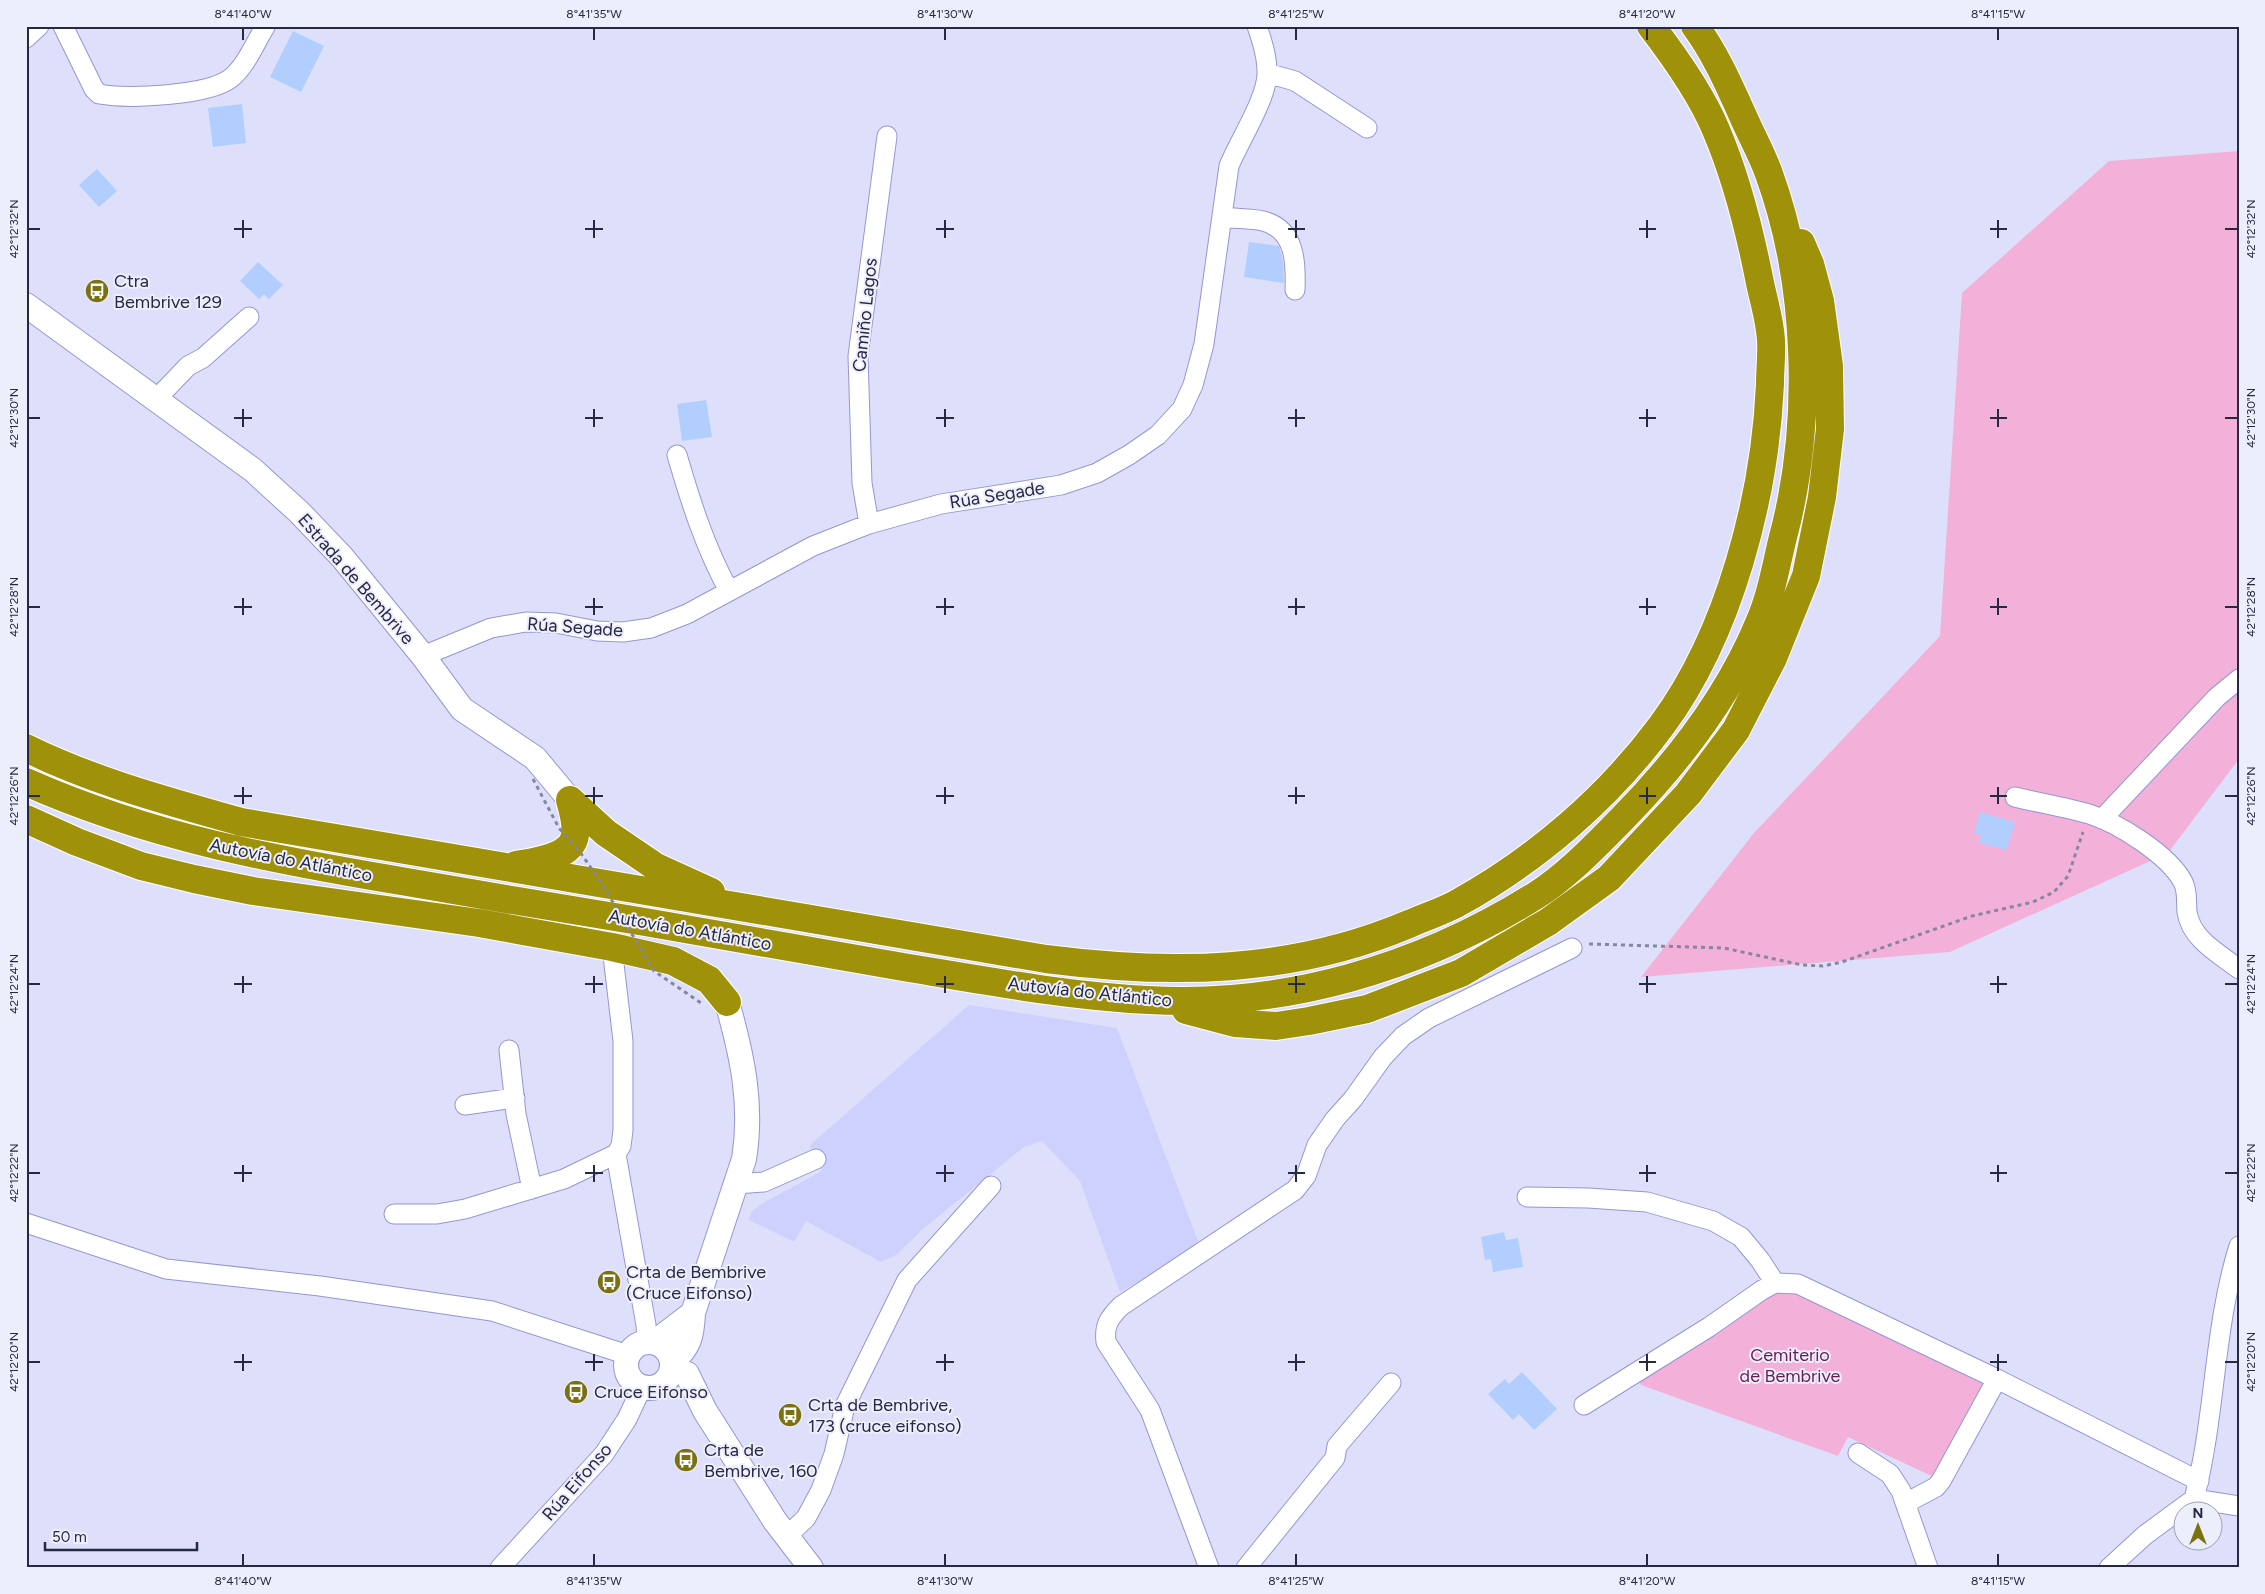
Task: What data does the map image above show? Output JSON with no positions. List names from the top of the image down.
{
  "streets": {
    "highway": ["Autovía do Atlántico"],
    "street": [
      "Camiño Lagos",
      "Rúa Segade",
      "Estrada de Bembrive",
      "Rúa Eifonso"
    ]
  },
  "crossings": [
    ["Camiño Lagos", "Rúa Segade"],
    ["Rúa Segade", "Estrada de Bembrive"]
  ],
  "parks": ["Cemiterio de Bembrive"],
  "places": {
    "bus stop": [
      "Ctra Bembrive 129",
      "Crta de Bembrive (Cruce Eifonso)",
      "Cruce Eifonso",
      "Crta de Bembrive, 173 (cruce eifonso)",
      "Crta de Bembrive, 160"
    ]
  },
  "scale_bar": "50 m",
  "north": "top",
  "coordinates": [
    "8°41'40\"W",
    "8°41'35\"W",
    "8°41'30\"W",
    "8°41'25\"W",
    "8°41'20\"W",
    "8°41'15\"W",
    "42°12'32\"N",
    "42°12'30\"N",
    "42°12'28\"N",
    "42°12'26\"N",
    "42°12'24\"N",
    "42°12'22\"N",
    "42°12'20\"N"
  ]
}
